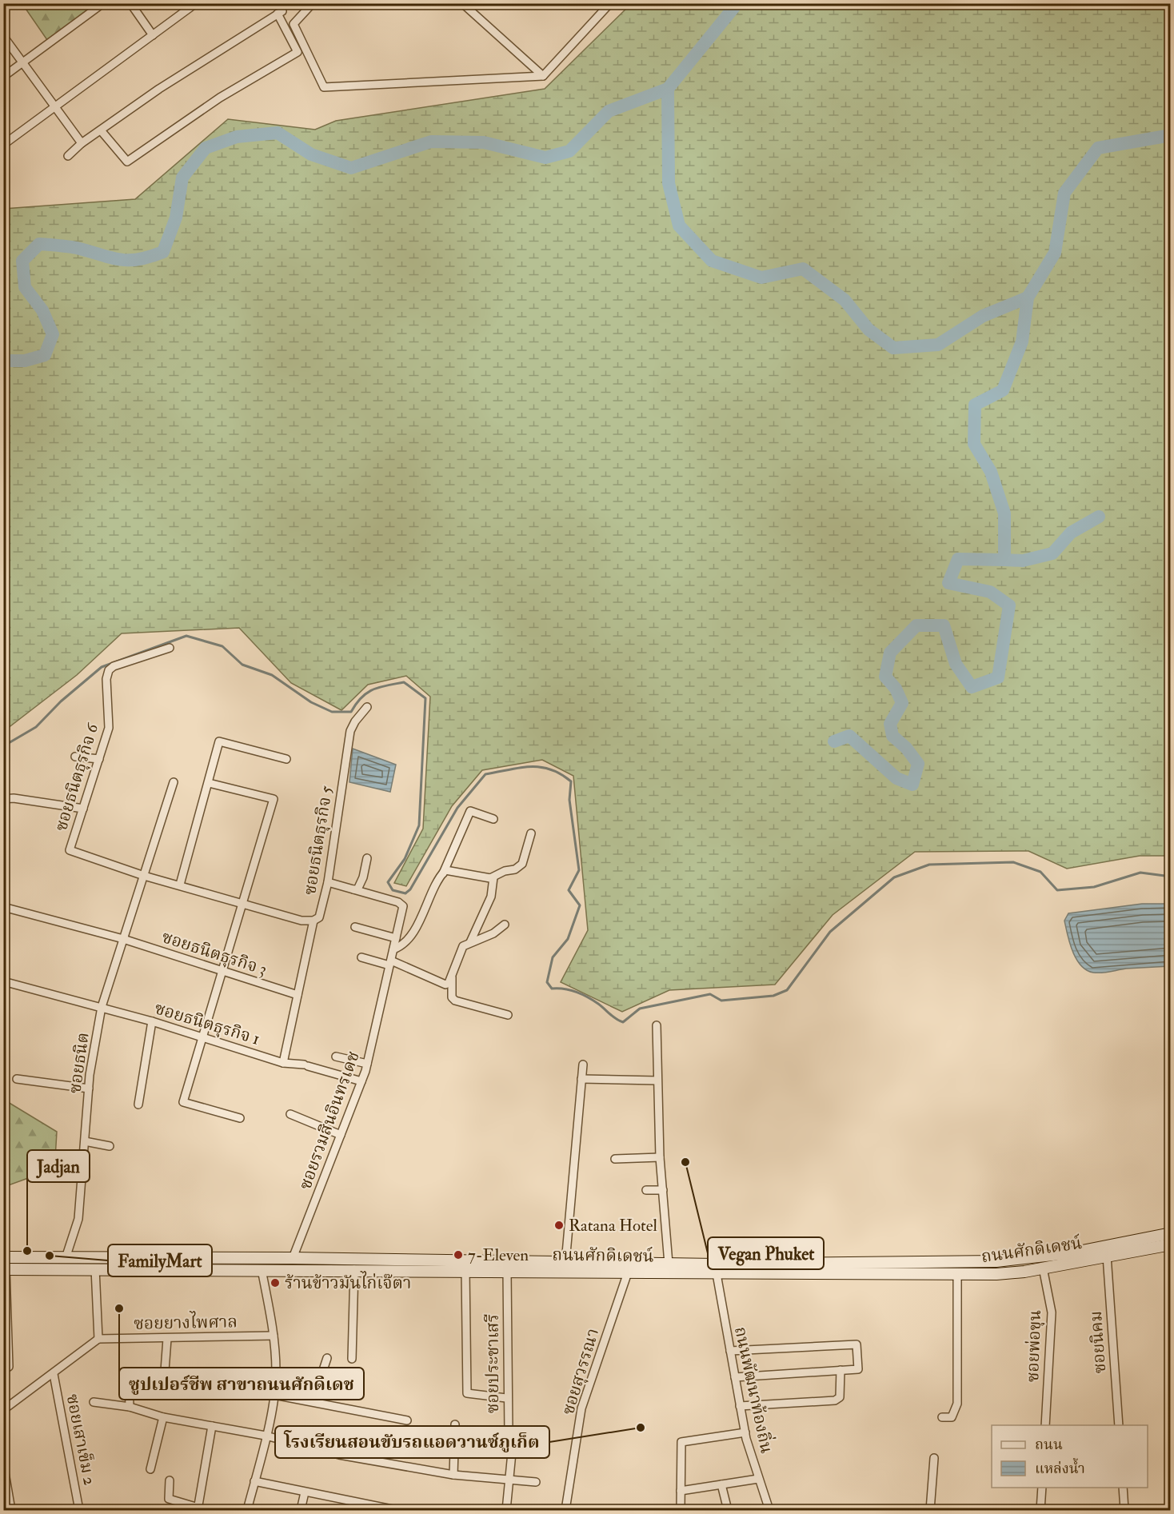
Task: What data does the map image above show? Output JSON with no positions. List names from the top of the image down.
{
  "streets": {
    "main road": ["ถนนศักดิเดชน์"],
    "street": [
      "ซอยธนิตธุรกิจ 6",
      "ซอยธนิตธุรกิจ 5",
      "ซอยธนิตธุรกิจ 3",
      "ซอยธนิตธุรกิจ 1",
      "ซอยธนิต",
      "ซอยรวมสินอินทรเดช",
      "ซอยยางไพศาล",
      "ซอยนิคม",
      "ซอยพ่อขุน",
      "ซอยประชาเสรี",
      "ซอยสุวรรณา",
      "ถนนพัฒนาท้องถิ่น",
      "ซอยเสาเข็ม 2"
    ]
  },
  "crossings": [
    ["ซอยธนิตธุรกิจ 6", "ซอยธนิตธุรกิจ 5"],
    ["ซอยธนิตธุรกิจ 6", "ซอยธนิต"],
    ["ซอยธนิตธุรกิจ 5", "ซอยธนิต"],
    ["ซอยธนิตธุรกิจ 3", "ซอยธนิต"],
    ["ซอยธนิตธุรกิจ 1", "ซอยธนิต"],
    ["ซอยธนิตธุรกิจ 1", "ซอยรวมสินอินทรเดช"],
    ["ซอยธนิต", "ถนนศักดิเดชน์"],
    ["ซอยรวมสินอินทรเดช", "ถนนศักดิเดชน์"],
    ["ถนนศักดิเดชน์", "ซอยนิคม"],
    ["ถนนศักดิเดชน์", "ซอยพ่อขุน"],
    ["ถนนศักดิเดชน์", "ซอยประชาเสรี"],
    ["ถนนศักดิเดชน์", "ซอยสุวรรณา"],
    ["ถนนศักดิเดชน์", "ถนนพัฒนาท้องถิ่น"]
  ],
  "places": [
    "Vegan Phuket",
    "Ratana Hotel",
    "Jadjan",
    "7-Eleven",
    "FamilyMart",
    "ร้านข้าวมันไก่เจ๊ตา",
    "ซูปเปอร์ชีพ สาขาถนนศักดิเดช",
    "โรงเรียนสอนขับรถแอดวานซ์ภูเก็ต"
  ],
  "legend": ["ถนน", "แหล่งน้ำ"]
}
